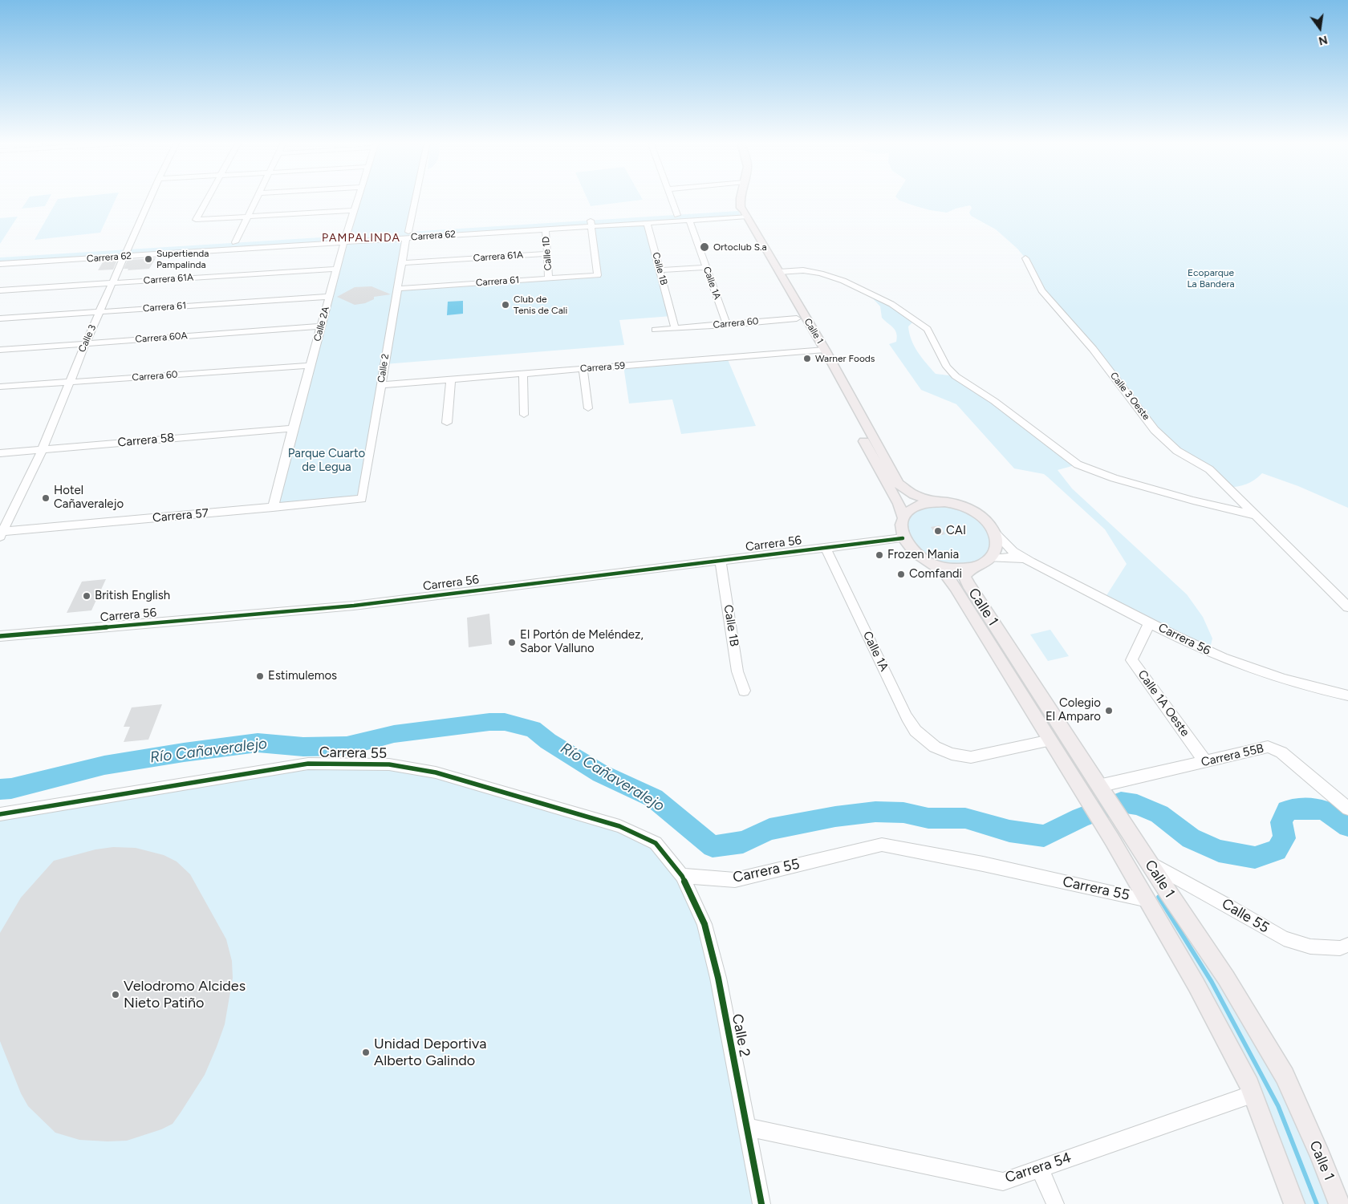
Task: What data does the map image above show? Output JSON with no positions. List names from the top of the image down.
{
  "streets": {
    "main road": ["Calle 1"],
    "street": [
      "Carrera 62",
      "Calle 1D",
      "Carrera 61A",
      "Calle 1B",
      "Carrera 61",
      "Calle 1A",
      "Carrera 60",
      "Calle 2A",
      "Carrera 60A",
      "Calle 3",
      "Carrera 59",
      "Calle 2",
      "Calle 3 Oeste",
      "Carrera 58",
      "Carrera 57",
      "Carrera 56",
      "Calle 1A Oeste",
      "Carrera 55",
      "Carrera 55B",
      "Calle 55",
      "Carrera 54"
    ]
  },
  "crossings": [
    ["Carrera 62", "Calle 1D"],
    ["Carrera 62", "Calle 1B"],
    ["Carrera 62", "Carrera 61"],
    ["Carrera 62", "Calle 1A"],
    ["Carrera 62", "Calle 2A"],
    ["Carrera 62", "Calle 1"],
    ["Carrera 62", "Calle 3"],
    ["Carrera 62", "Calle 2"],
    ["Calle 1D", "Carrera 61A"],
    ["Calle 1D", "Carrera 61"],
    ["Carrera 61A", "Calle 2A"],
    ["Carrera 61A", "Calle 3"],
    ["Carrera 61A", "Calle 2"],
    ["Calle 1B", "Carrera 60"],
    ["Calle 1B", "Carrera 56"],
    ["Carrera 61", "Calle 2A"],
    ["Carrera 61", "Calle 3"],
    ["Carrera 61", "Calle 2"],
    ["Calle 1A", "Carrera 60"],
    ["Calle 1A", "Calle 1"],
    ["Calle 1A", "Carrera 56"],
    ["Carrera 60", "Calle 2A"],
    ["Carrera 60", "Calle 1"],
    ["Carrera 60", "Calle 3"],
    ["Calle 2A", "Carrera 60A"],
    ["Calle 2A", "Carrera 58"],
    ["Calle 2A", "Carrera 57"],
    ["Calle 1", "Carrera 59"],
    ["Calle 1", "Carrera 56"],
    ["Calle 1", "Carrera 55"],
    ["Calle 1", "Carrera 55B"],
    ["Calle 1", "Calle 55"],
    ["Calle 1", "Carrera 54"],
    ["Carrera 60A", "Calle 3"],
    ["Calle 3", "Carrera 58"],
    ["Calle 3", "Carrera 57"],
    ["Carrera 59", "Calle 2"],
    ["Calle 2", "Carrera 57"],
    ["Calle 2", "Carrera 55"],
    ["Calle 2", "Carrera 54"],
    ["Carrera 56", "Calle 1A Oeste"],
    ["Calle 1A Oeste", "Carrera 55B"]
  ],
  "districts": ["PAMPALINDA"],
  "water": ["Río Cañaveralejo"],
  "parks": ["Ecoparque La Bandera", "Parque Cuarto de Legua"],
  "places": [
    "Ortoclub S.a",
    "Supertienda Pampalinda",
    "Club de Tenis de Cali",
    "Warner Foods",
    "Hotel Cañaveralejo",
    "CAI",
    "Frozen Mania",
    "Comfandi",
    "British English",
    "El Portón de Meléndez, Sabor Valluno",
    "Estimulemos",
    "Colegio El Amparo",
    "Velodromo Alcides Nieto Patiño",
    "Unidad Deportiva Alberto Galindo"
  ],
  "north": "bottom"
}
